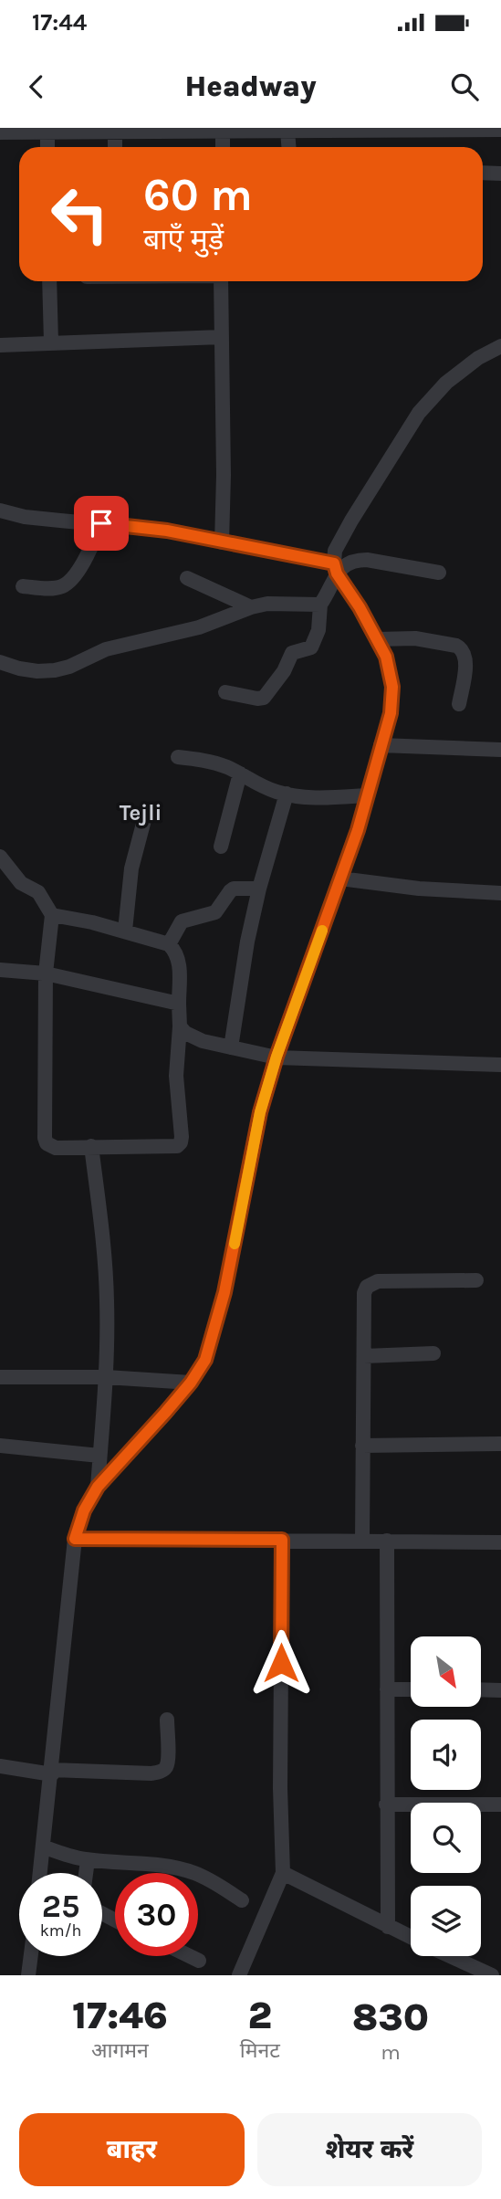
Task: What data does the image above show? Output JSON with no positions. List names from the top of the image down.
{
  "districts": ["Tejli"],
  "north": "bottom right",
  "page": {
    "status": "17:44",
    "header": "Headway",
    "turn": ["60 m", "बाएँ मुड़ें"],
    "speed": "25 km/h",
    "limit": "30",
    "eta": [
      "17:46",
      "आगमन",
      "2",
      "मिनट",
      "830",
      "m"
    ],
    "buttons": ["बाहर", "शेयर करें"]
  }
}
